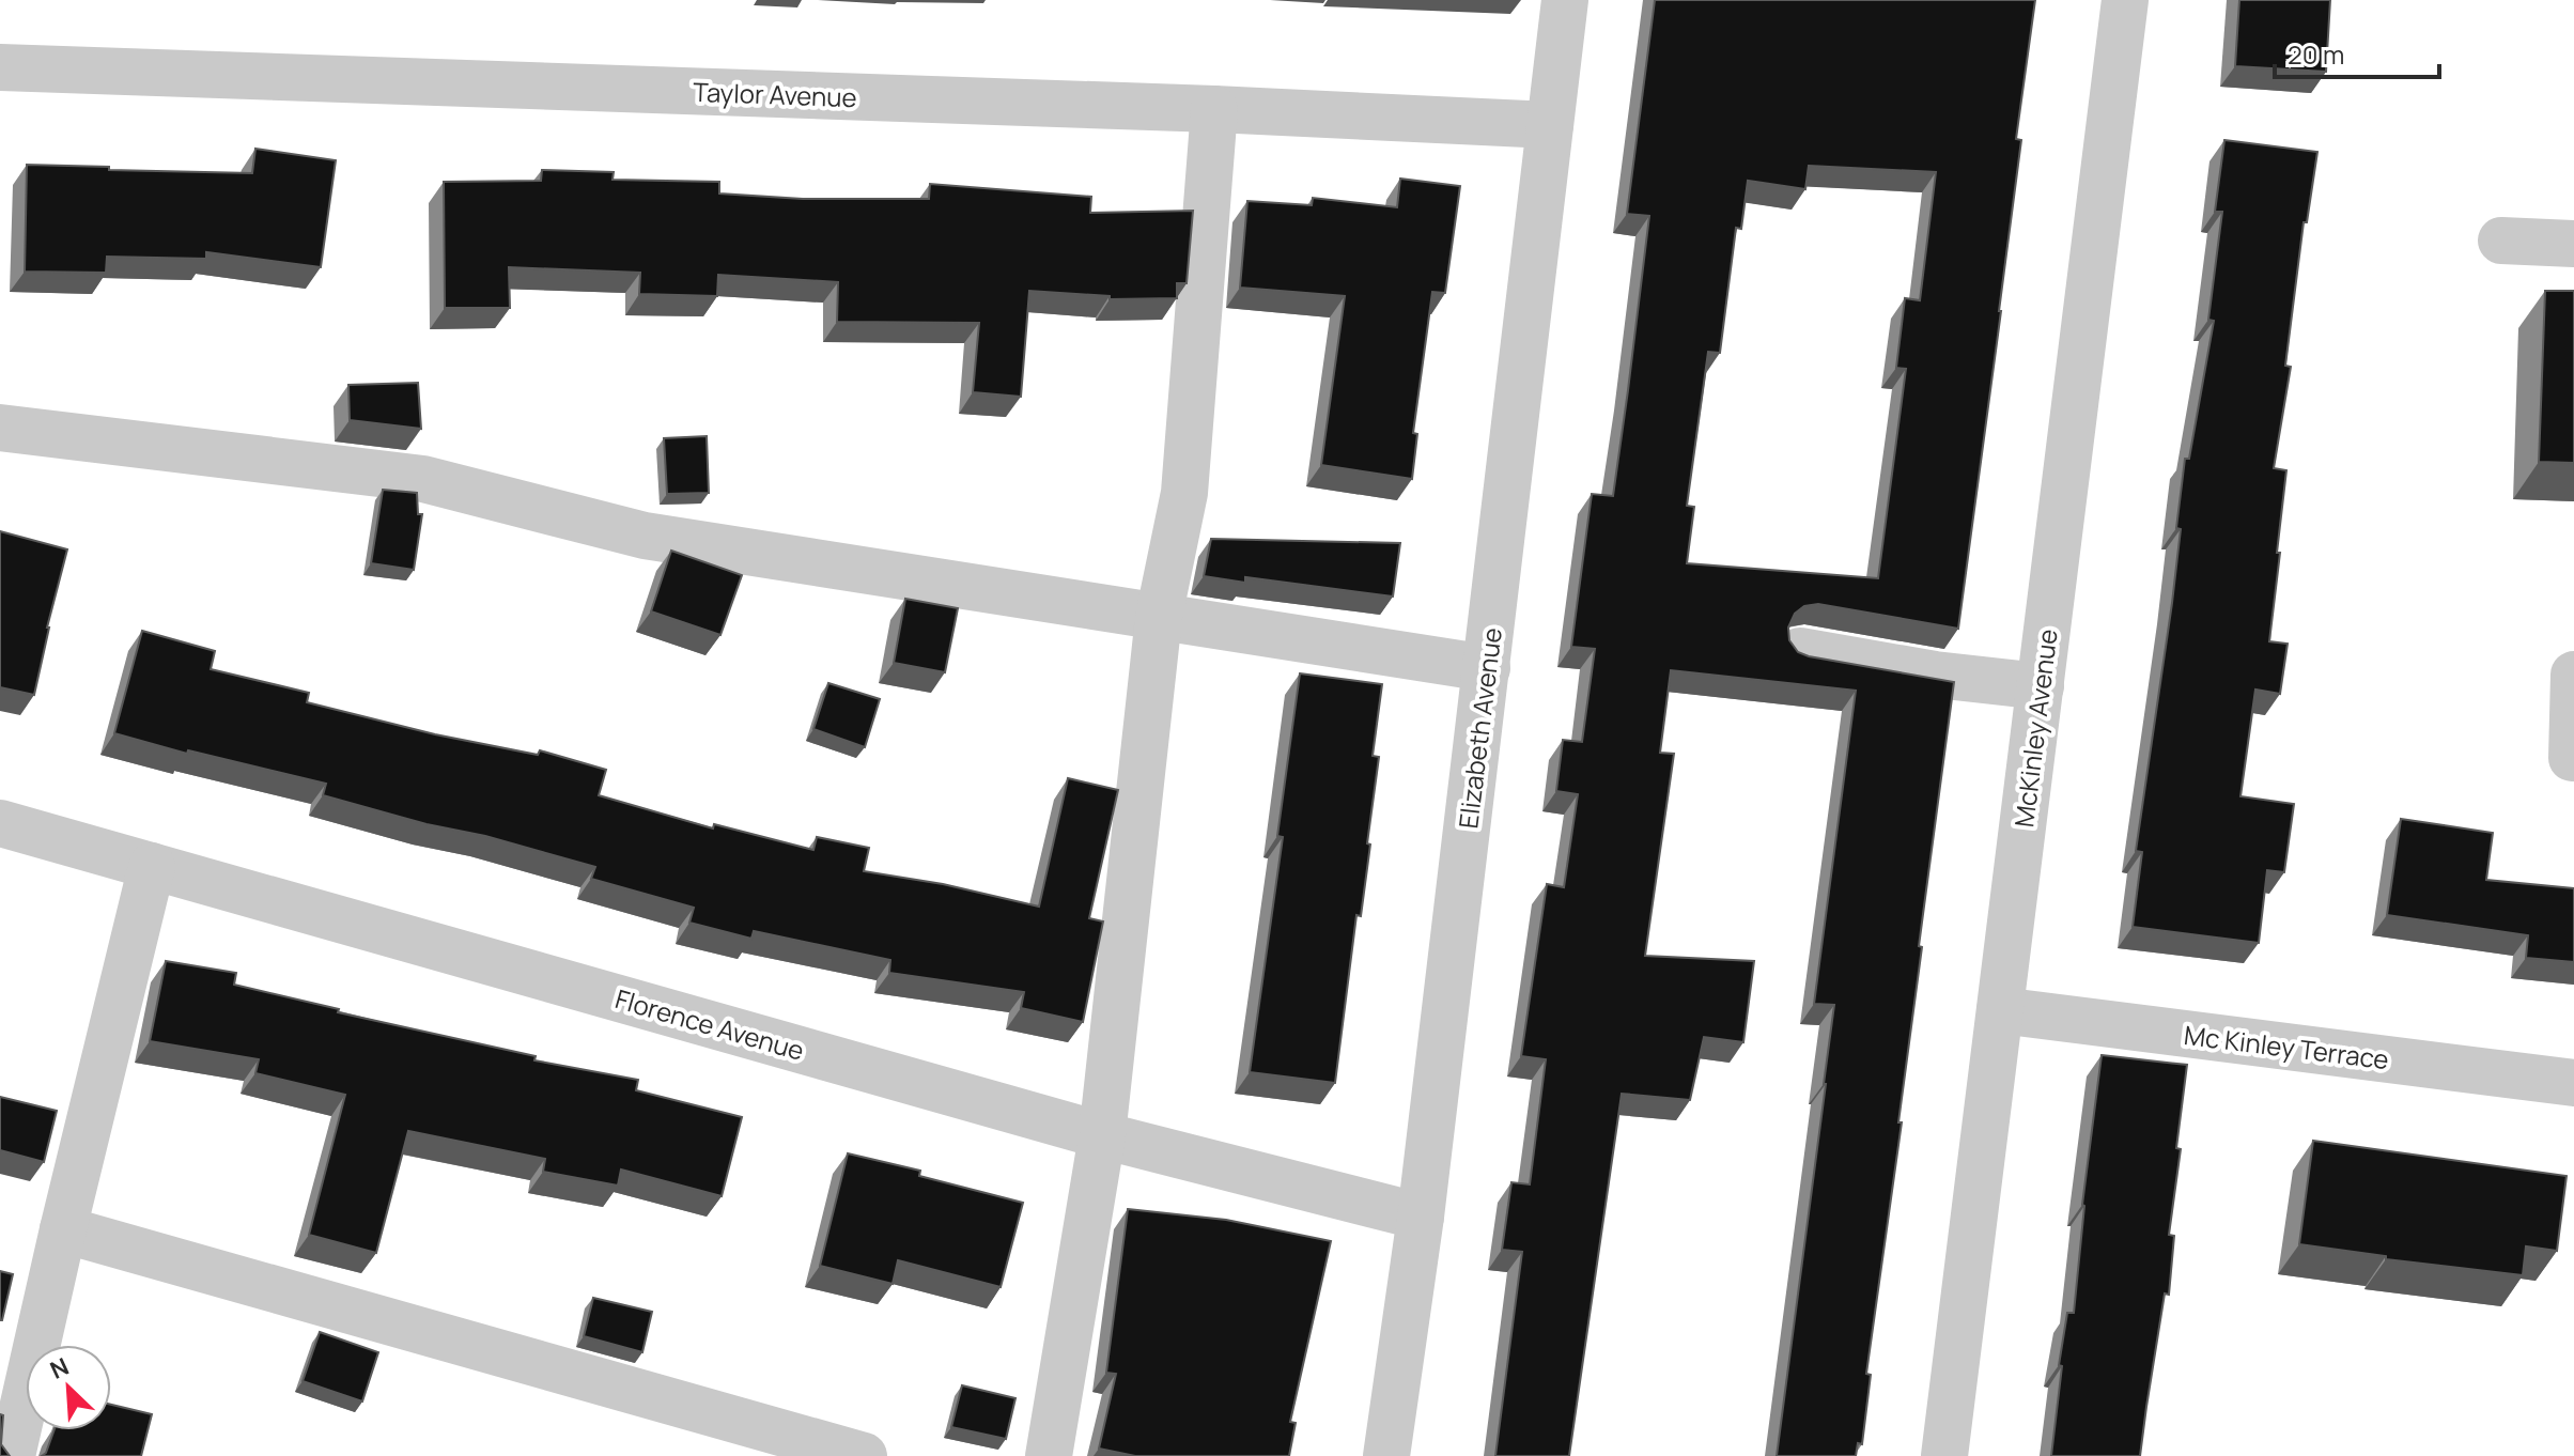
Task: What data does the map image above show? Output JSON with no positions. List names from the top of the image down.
{
  "streets": {
    "street": [
      "Taylor Avenue",
      "Elizabeth Avenue",
      "McKinley Avenue",
      "Florence Avenue",
      "Mc Kinley Terrace"
    ]
  },
  "crossings": [
    ["Taylor Avenue", "Elizabeth Avenue"],
    ["Elizabeth Avenue", "Florence Avenue"],
    ["McKinley Avenue", "Mc Kinley Terrace"]
  ],
  "scale_bar": "20 m",
  "north": "top left"
}
